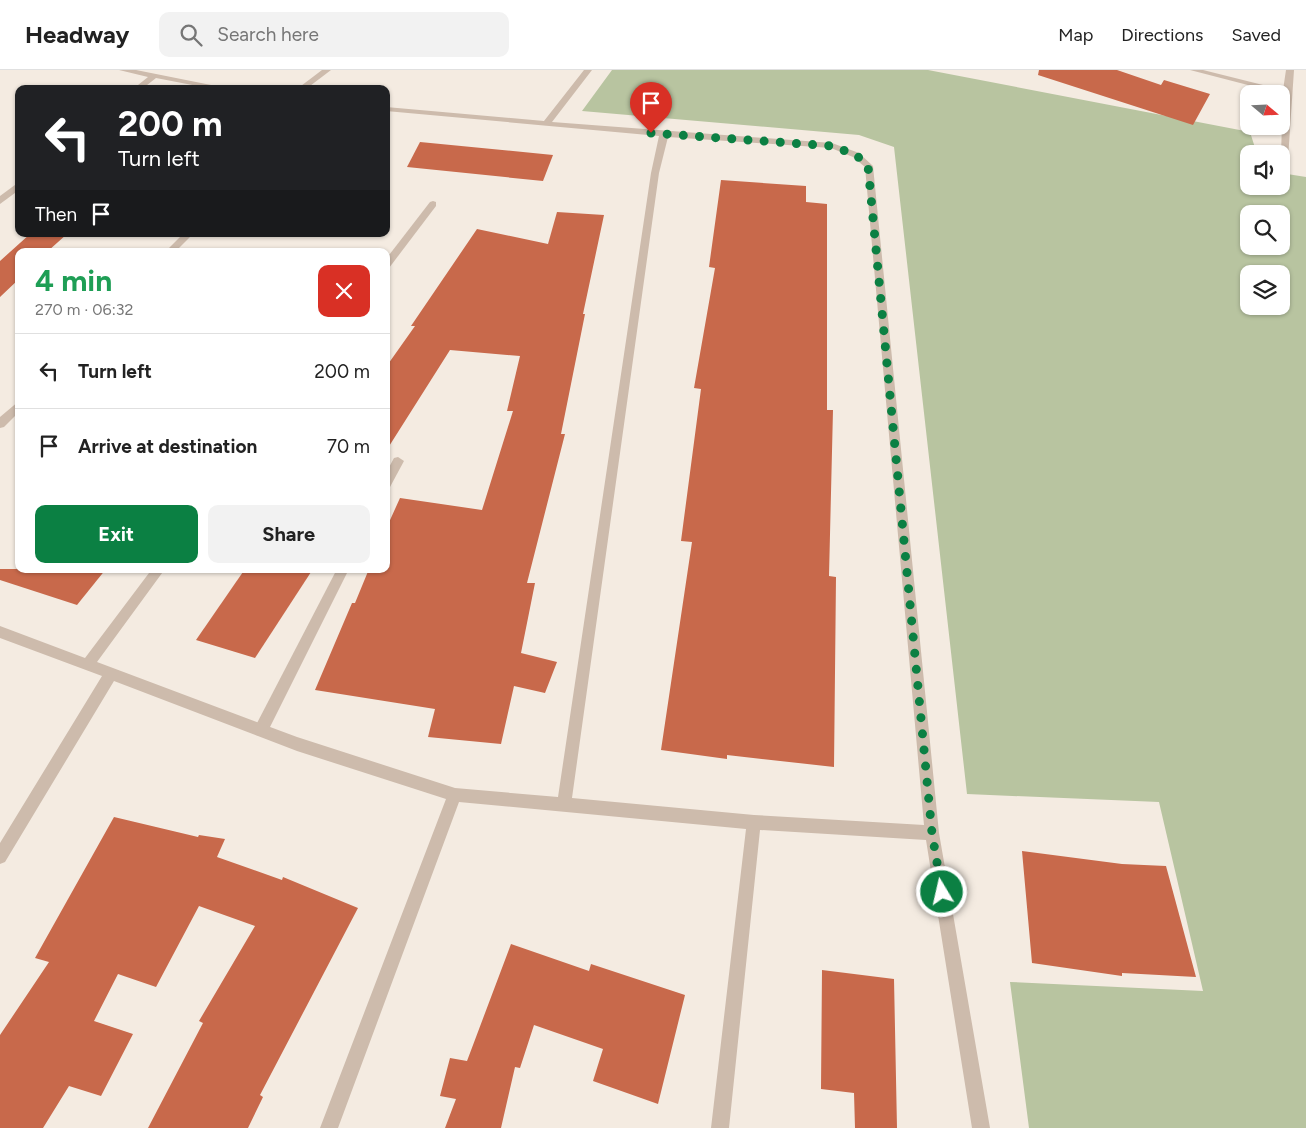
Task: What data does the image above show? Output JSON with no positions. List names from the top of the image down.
{
  "north": "right",
  "page": {
    "header": "Headway",
    "search": "Search here",
    "nav": ["Map", "Directions", "Saved"],
    "turn": ["200 m", "Turn left"],
    "then": "Then",
    "heading": ["4 min", "270 m · 06:32"],
    "list": [
      {
        "name": "Turn left",
        "value": "200 m"
      },
      {
        "name": "Arrive at destination",
        "value": "70 m"
      }
    ],
    "buttons": ["Exit", "Share"]
  }
}
